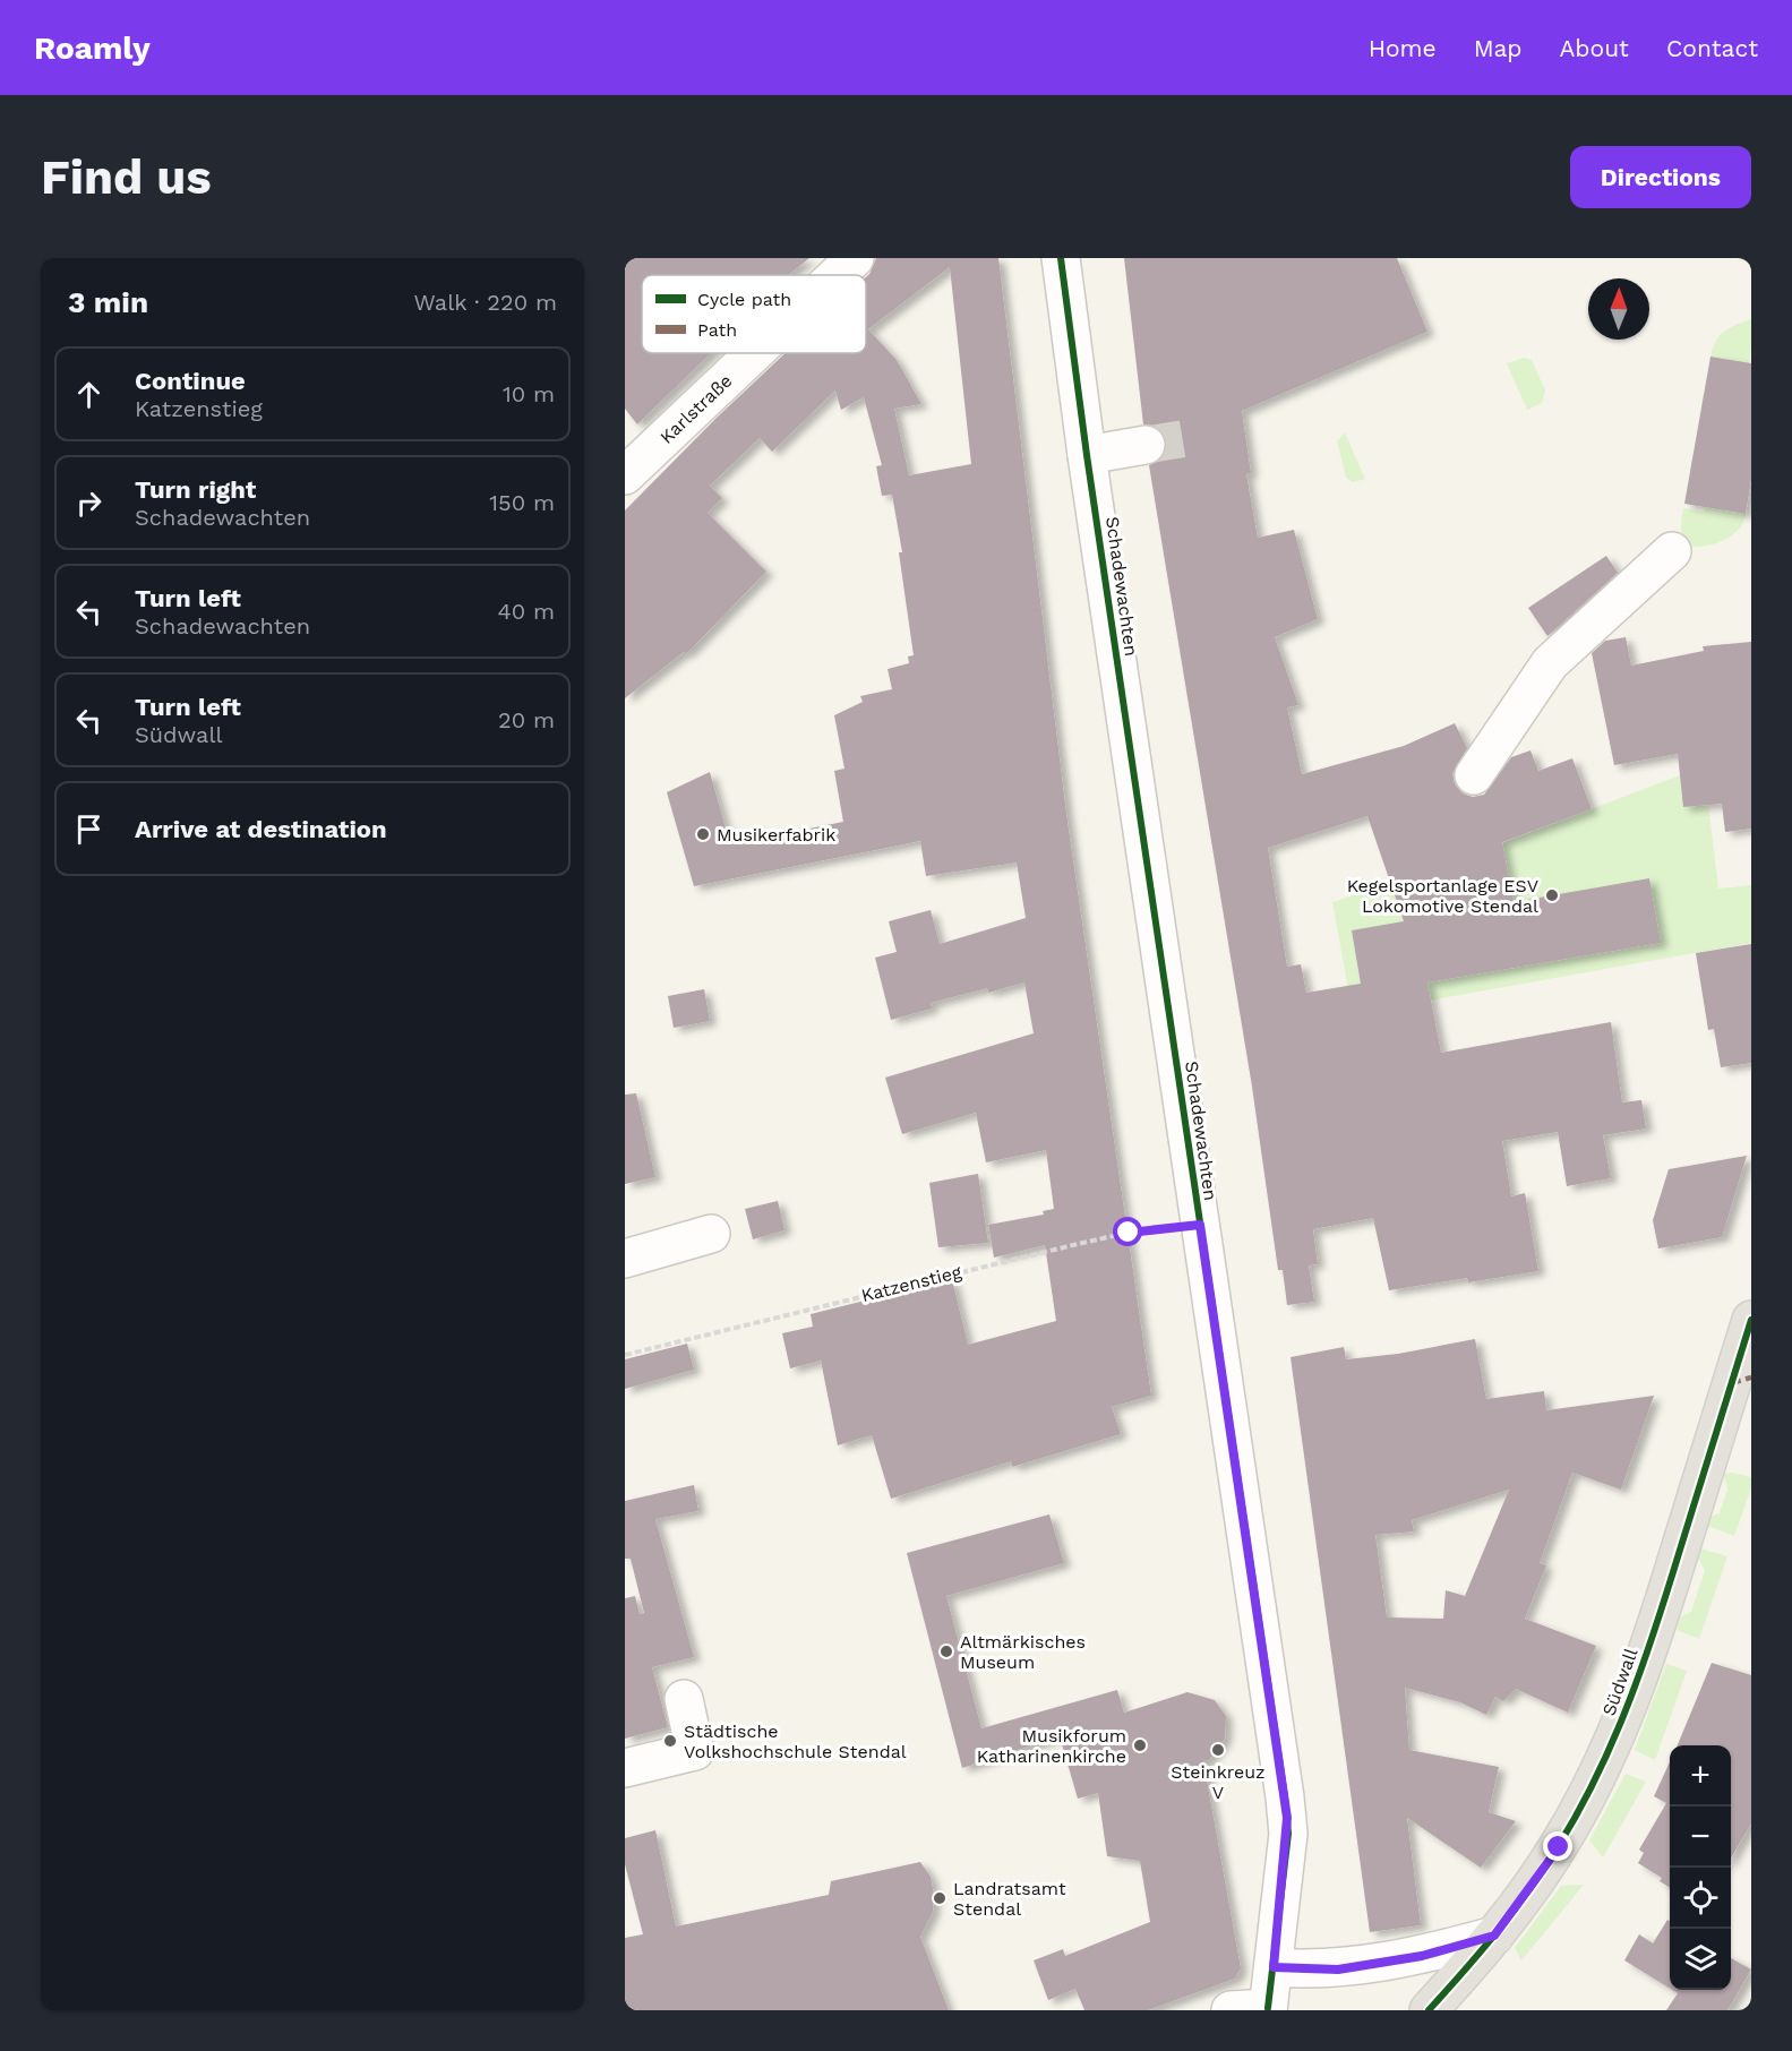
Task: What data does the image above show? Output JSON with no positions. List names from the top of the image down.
{
  "streets": {
    "main road": ["Südwall"],
    "street": ["Karlstraße", "Schadewachten"],
    "path": ["Katzenstieg"]
  },
  "crossings": [
    ["Schadewachten", "Katzenstieg"]
  ],
  "places": [
    "Musikerfabrik",
    "Kegelsportanlage ESV Lokomotive Stendal",
    "Altmärkisches Museum",
    "Städtische Volkshochschule Stendal",
    "Musikforum Katharinenkirche",
    "Steinkreuz V",
    "Landratsamt Stendal"
  ],
  "legend": ["Cycle path", "Path"],
  "north": "top",
  "page": {
    "header": "Roamly",
    "nav": [
      "Home",
      "Map",
      "About",
      "Contact"
    ],
    "buttons": "Directions",
    "title": "Find us",
    "heading": ["3 min", "Walk · 220 m"],
    "list": [
      ["Continue", "Katzenstieg", "10 m"],
      ["Turn right", "Schadewachten", "150 m"],
      ["Turn left", "Schadewachten", "40 m"],
      ["Turn left", "Südwall", "20 m"],
      "Arrive at destination"
    ],
    "map_buttons": ["+", "−"]
  }
}
